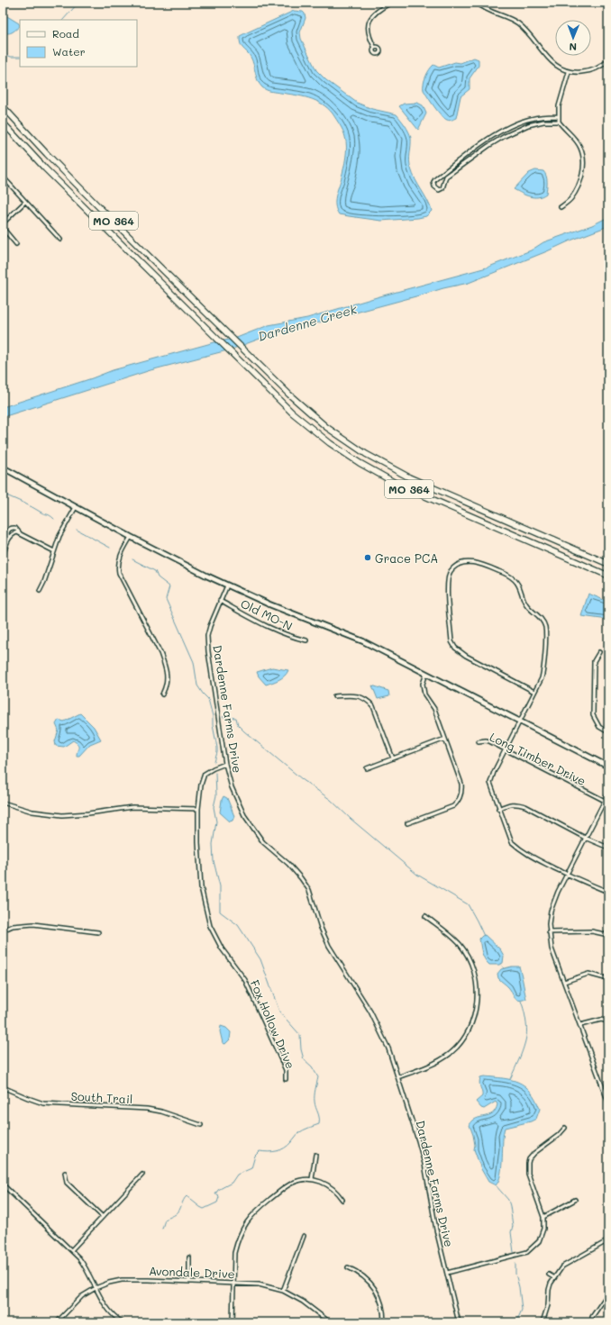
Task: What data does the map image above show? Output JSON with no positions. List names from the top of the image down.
{
  "streets": {
    "highway": ["MO 364"],
    "street": [
      "Old MO-N",
      "Dardenne Farms Drive",
      "Long Timber Drive",
      "Fox Hollow Drive",
      "South Trail",
      "Avondale Drive"
    ]
  },
  "crossings": [
    ["Old MO-N", "Dardenne Farms Drive"],
    ["Dardenne Farms Drive", "Fox Hollow Drive"]
  ],
  "water": ["Dardenne Creek"],
  "places": ["Grace PCA"],
  "legend": ["Road", "Water"],
  "north": "bottom"
}
